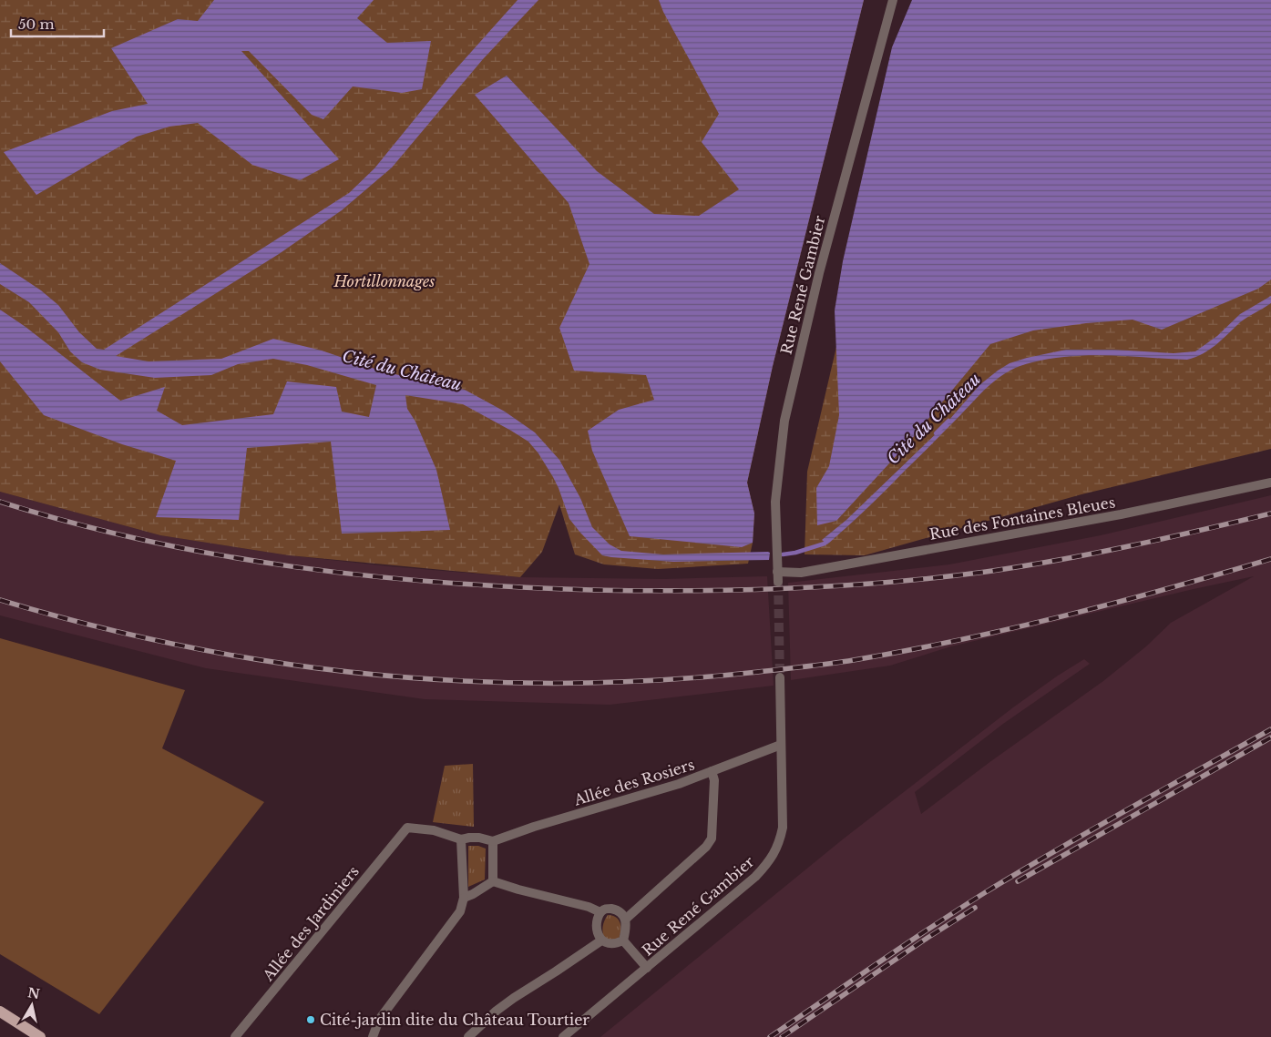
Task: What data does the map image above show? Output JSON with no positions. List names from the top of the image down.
{
  "streets": {
    "street": [
      "Rue René Gambier",
      "Rue des Fontaines Bleues",
      "Allée des Rosiers",
      "Allée des Jardiniers"
    ]
  },
  "crossings": [
    ["Rue René Gambier", "Rue des Fontaines Bleues"],
    ["Rue René Gambier", "Allée des Rosiers"]
  ],
  "water": ["Cité du Château"],
  "parks": ["Hortillonnages"],
  "places": ["Cité-jardin dite du Château Tourtier"],
  "scale_bar": "50 m",
  "north": "top"
}
